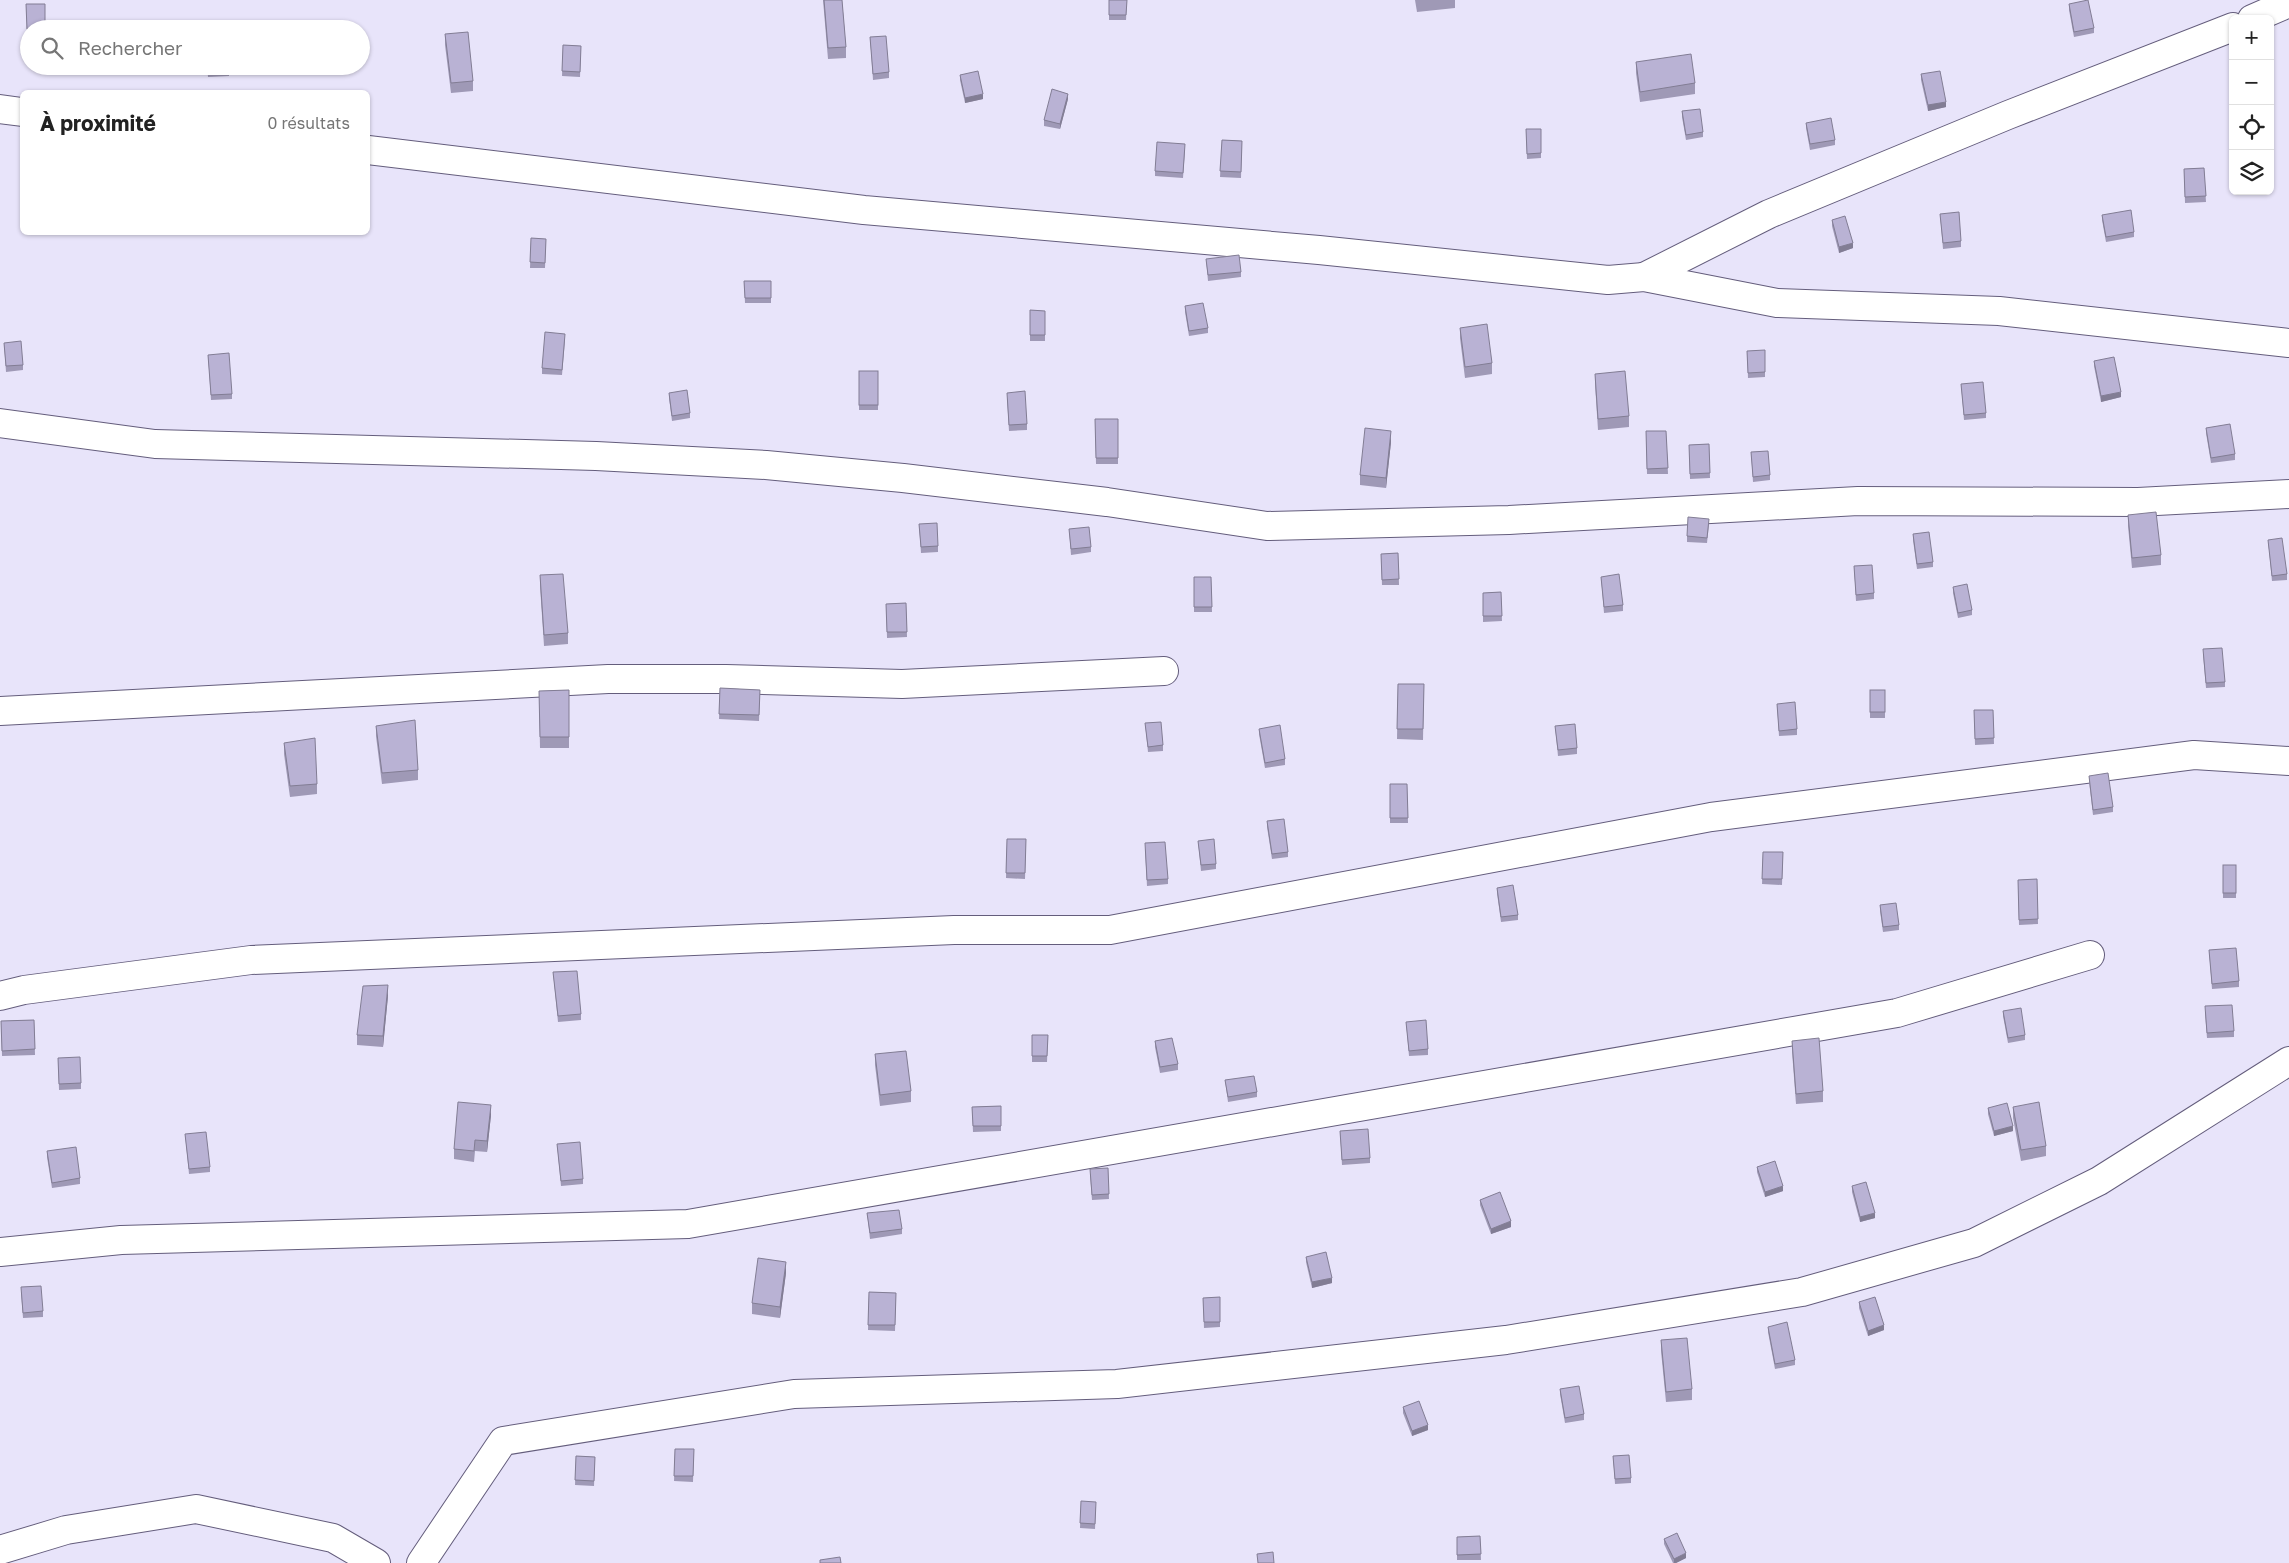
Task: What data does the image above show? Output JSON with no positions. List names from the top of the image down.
{
  "page": {
    "map_buttons": ["+", "−"],
    "search": "Rechercher",
    "heading": ["À proximité", "0 résultats"]
  }
}
